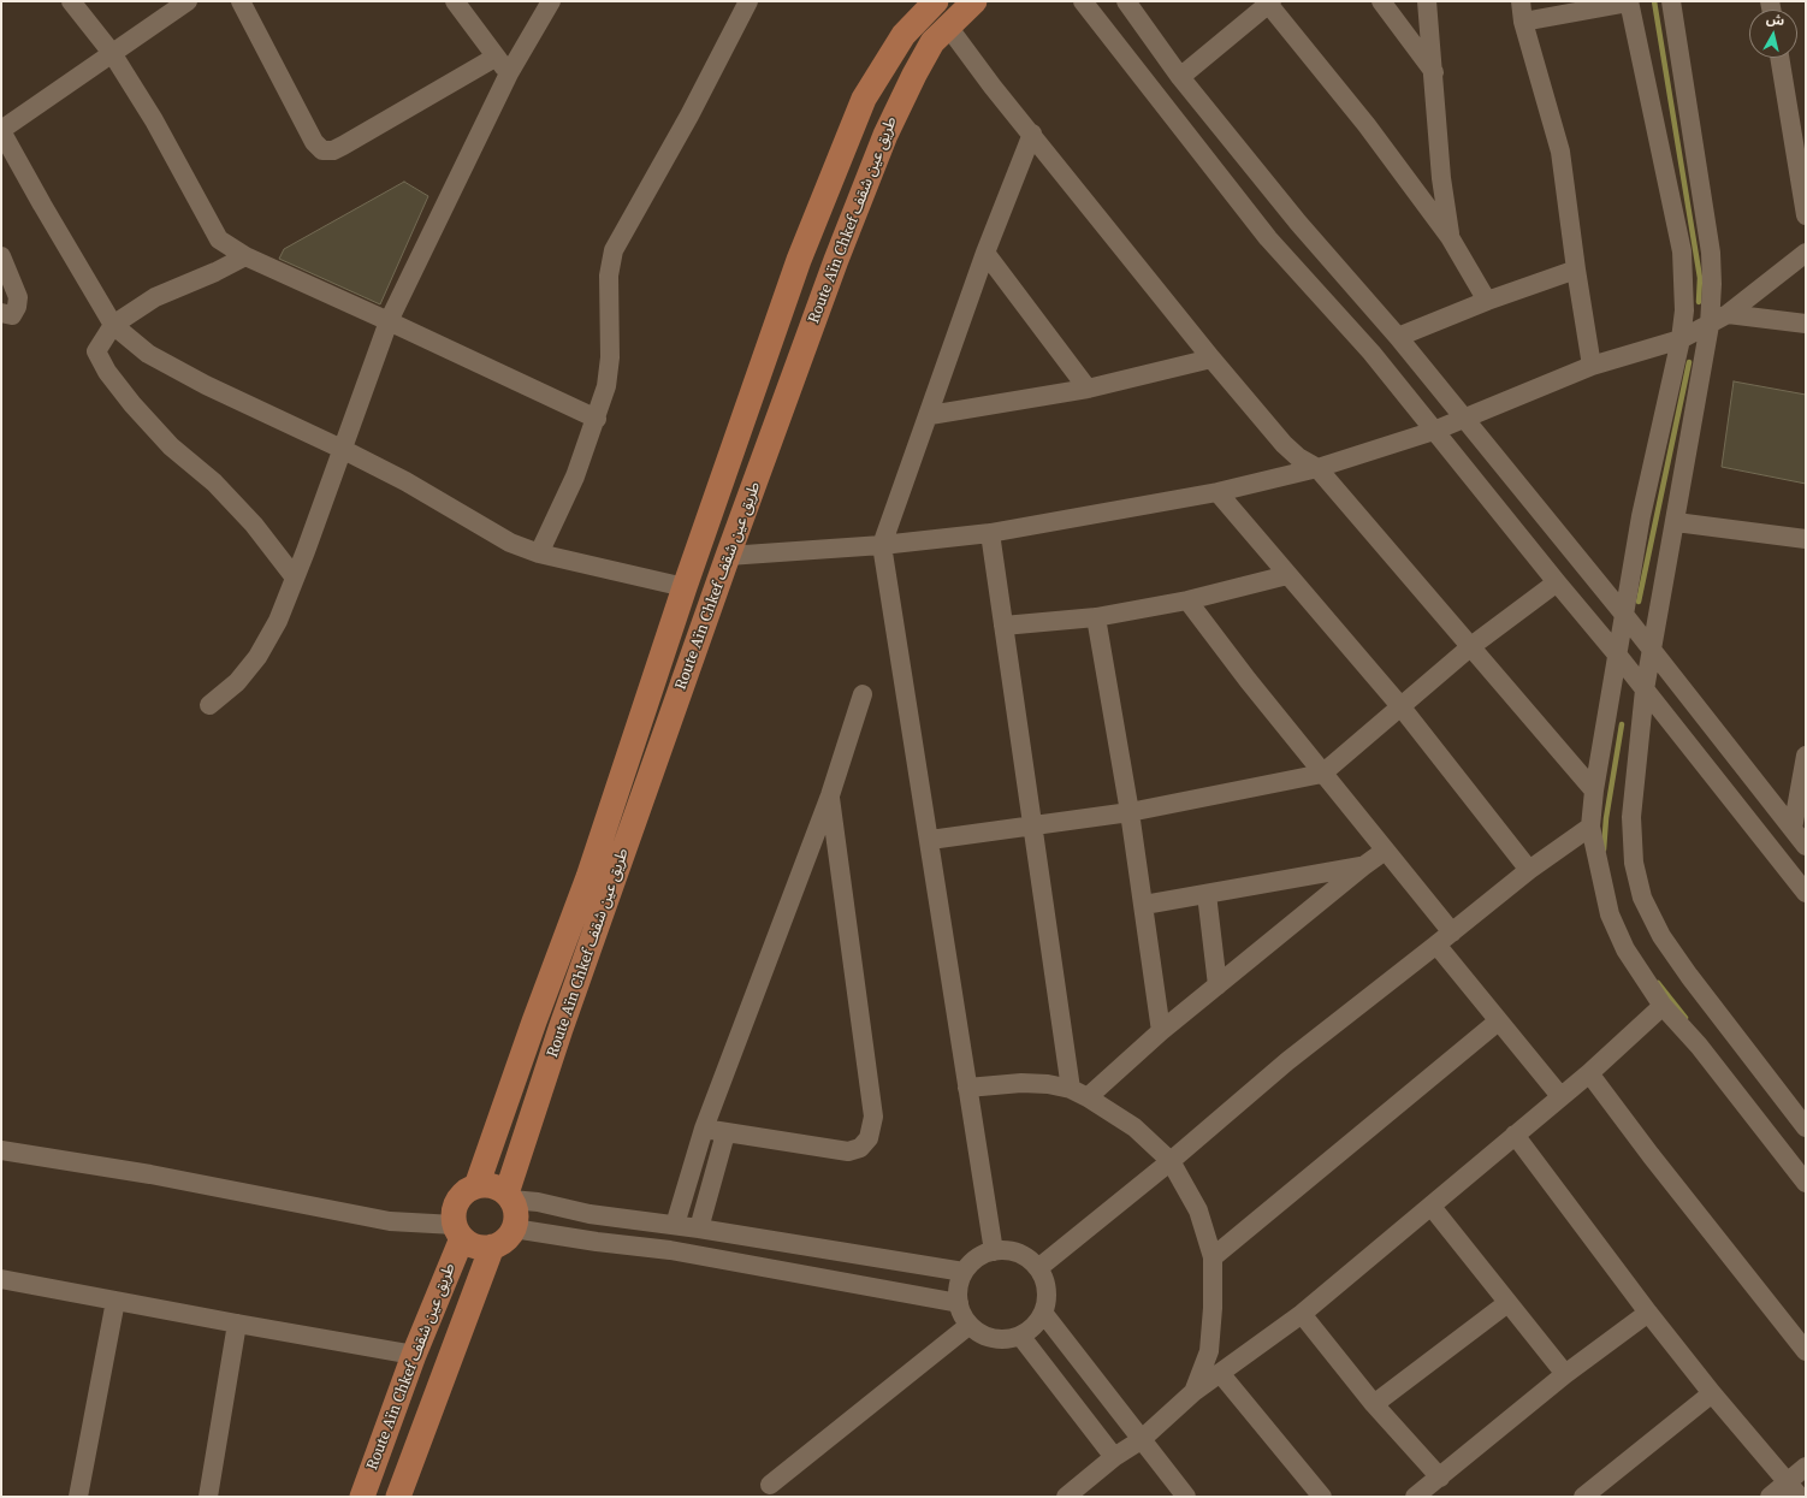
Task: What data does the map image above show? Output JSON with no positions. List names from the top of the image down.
{
  "streets": {
    "main road": ["Route Aïn Chkef طريق عين شقف"]
  },
  "north": "top"
}
